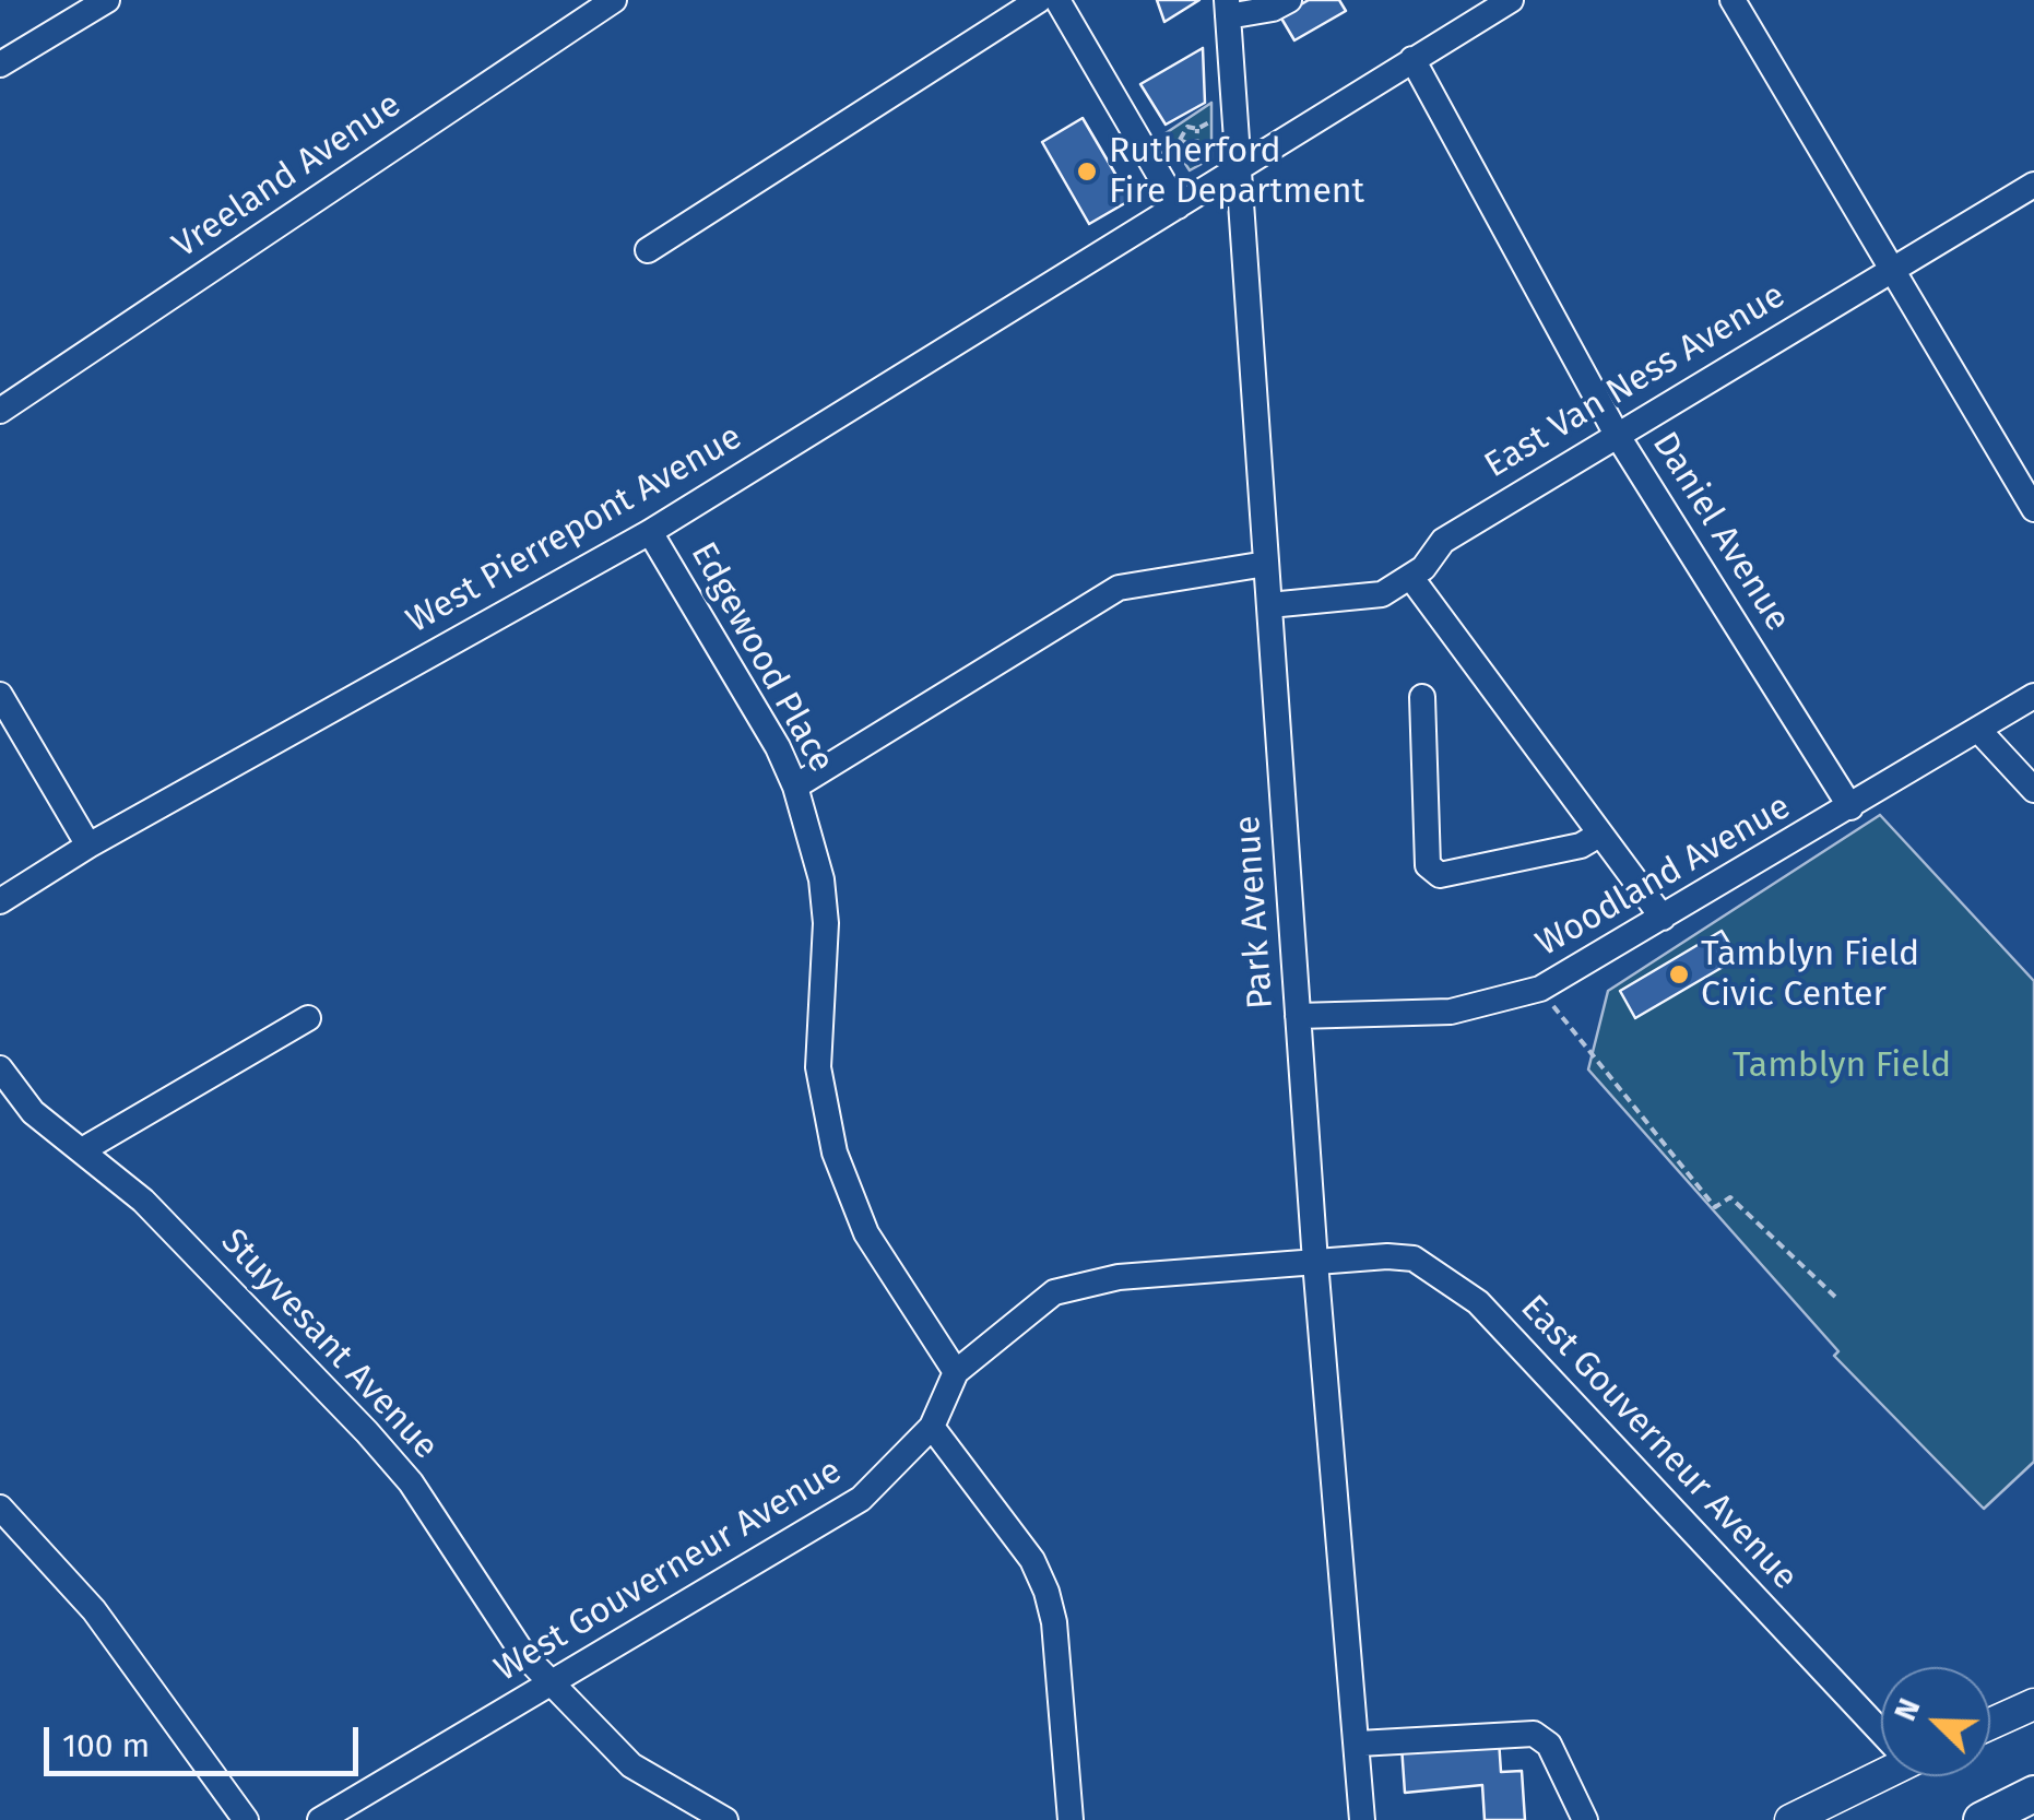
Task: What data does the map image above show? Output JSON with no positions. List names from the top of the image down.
{
  "streets": {
    "street": [
      "Vreeland Avenue",
      "East Van Ness Avenue",
      "West Pierrepont Avenue",
      "Daniel Avenue",
      "Edgewood Place",
      "Woodland Avenue",
      "Park Avenue",
      "Stuyvesant Avenue",
      "East Gouverneur Avenue",
      "West Gouverneur Avenue"
    ]
  },
  "crossings": [
    ["East Van Ness Avenue", "Daniel Avenue"],
    ["East Van Ness Avenue", "Park Avenue"],
    ["West Pierrepont Avenue", "Daniel Avenue"],
    ["West Pierrepont Avenue", "Edgewood Place"],
    ["West Pierrepont Avenue", "Park Avenue"],
    ["Daniel Avenue", "Woodland Avenue"],
    ["Edgewood Place", "West Gouverneur Avenue"],
    ["Woodland Avenue", "Park Avenue"],
    ["Park Avenue", "East Gouverneur Avenue"],
    ["Park Avenue", "West Gouverneur Avenue"],
    ["Stuyvesant Avenue", "West Gouverneur Avenue"],
    ["East Gouverneur Avenue", "West Gouverneur Avenue"]
  ],
  "parks": ["Tamblyn Field"],
  "places": ["Rutherford Fire Department", "Tamblyn Field Civic Center"],
  "scale_bar": "100 m",
  "north": "top left"
}
